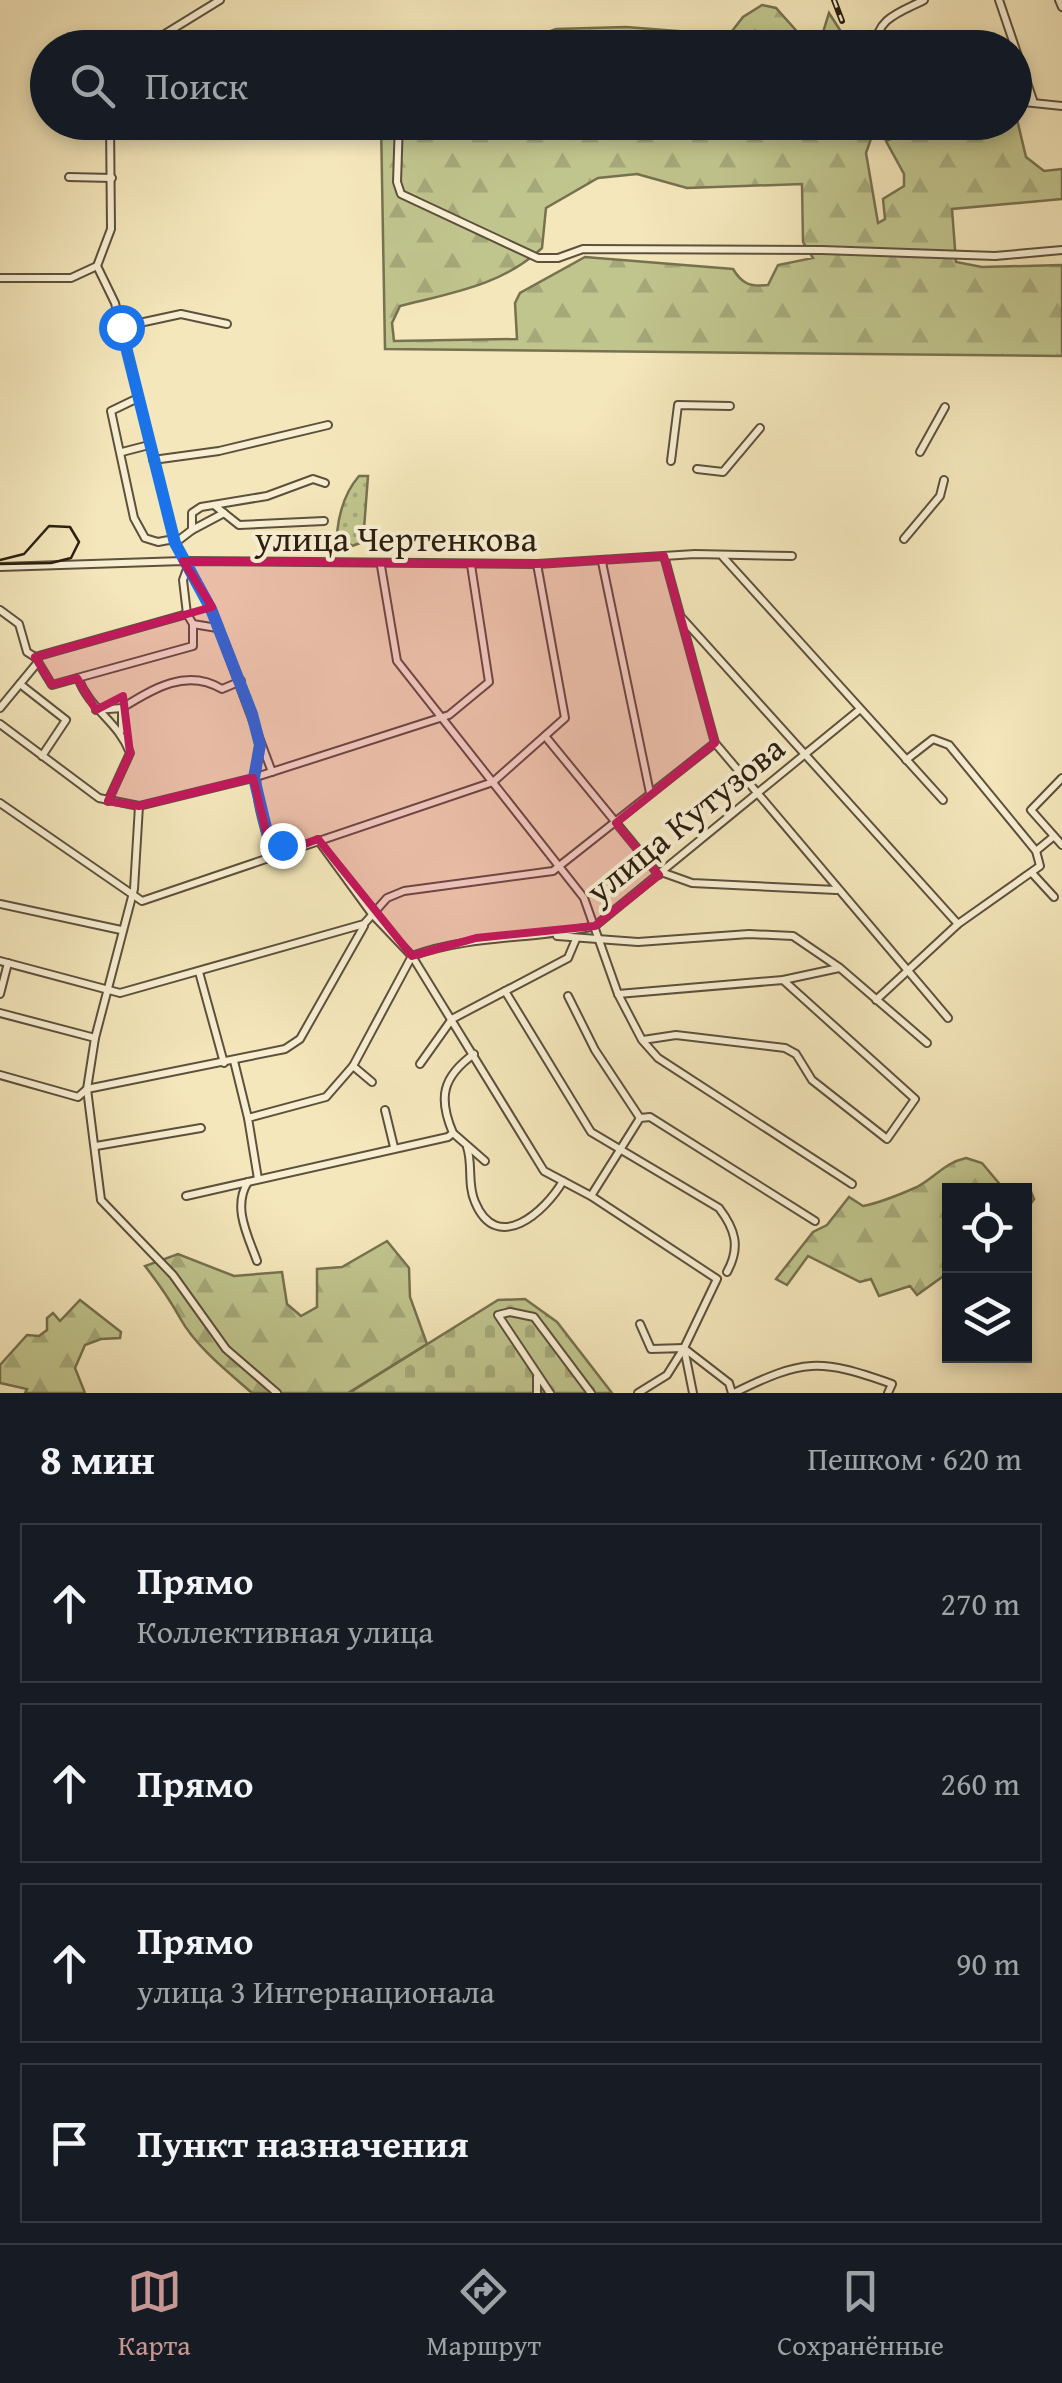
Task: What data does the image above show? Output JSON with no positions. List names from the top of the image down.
{
  "streets": {
    "street": ["улица Чертенкова", "улица Кутузова"]
  },
  "page": {
    "search": "Поиск",
    "heading": ["8 мин", "Пешком · 620 m"],
    "list": [
      ["Прямо", "Коллективная улица", "270 m"],
      ["Прямо", "260 m"],
      ["Прямо", "улица 3 Интернационала", "90 m"],
      "Пункт назначения"
    ],
    "nav": ["Карта", "Маршрут", "Сохранённые"]
  }
}
